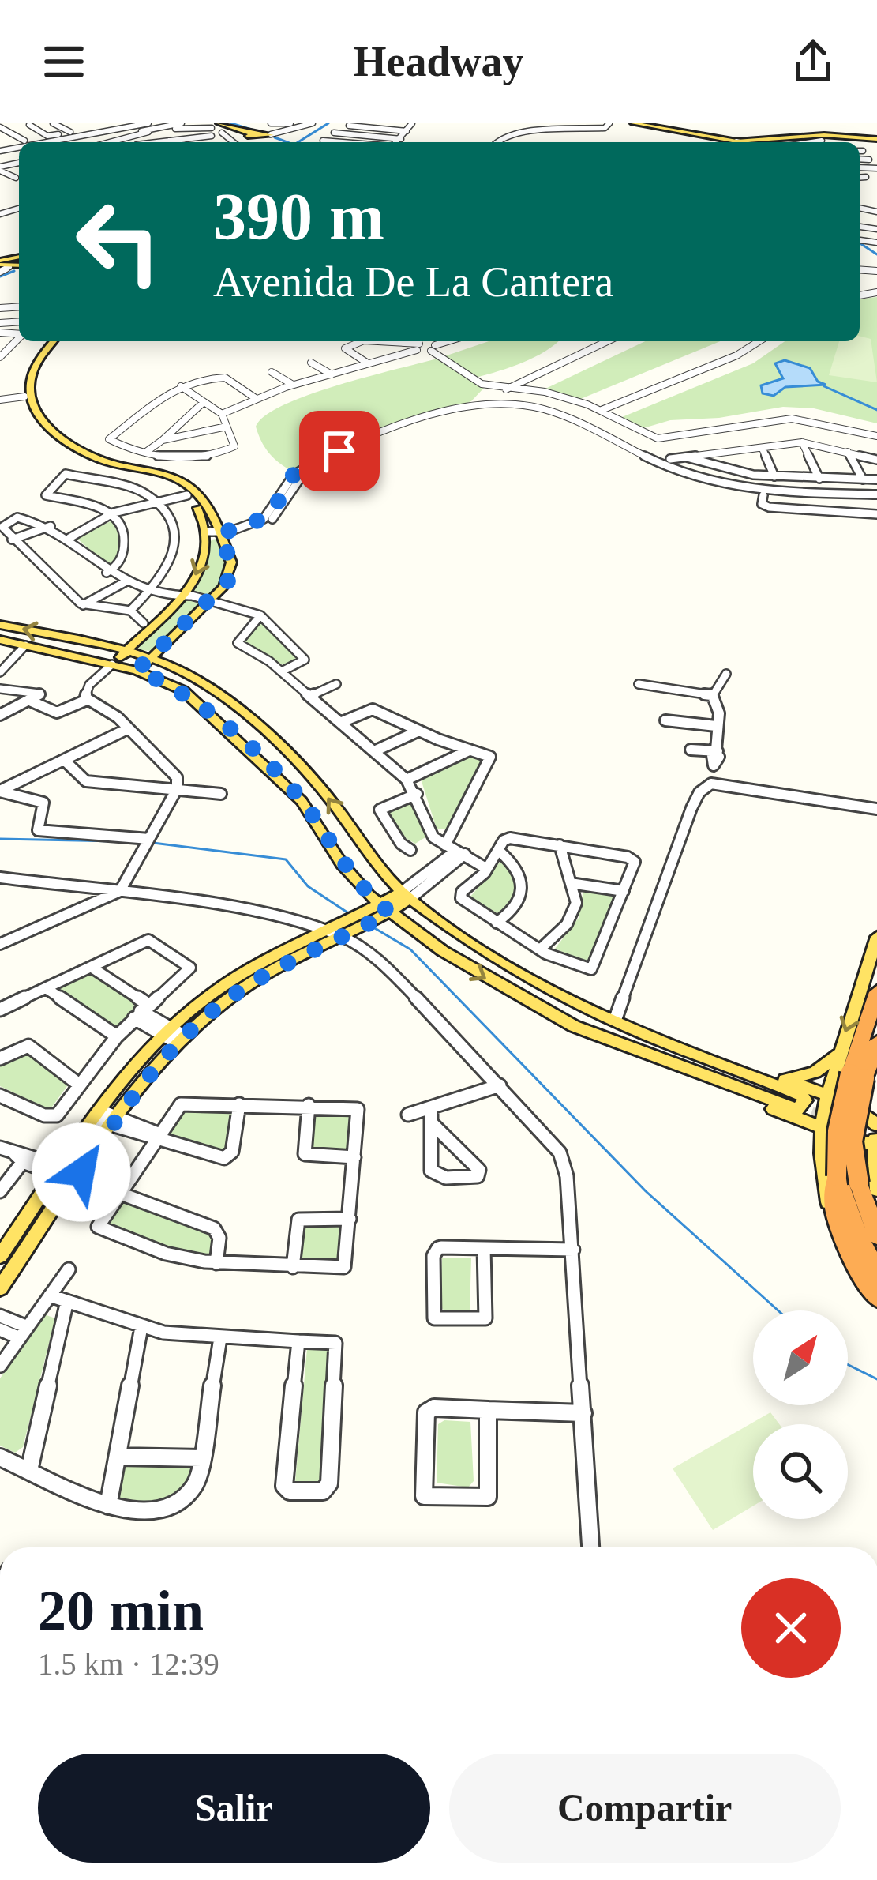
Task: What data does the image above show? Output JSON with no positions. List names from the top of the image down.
{
  "north": "top right",
  "page": {
    "header": "Headway",
    "turn": ["390 m", "Avenida De La Cantera"],
    "heading": ["20 min", "1.5 km · 12:39"],
    "buttons": ["Salir", "Compartir"]
  }
}
